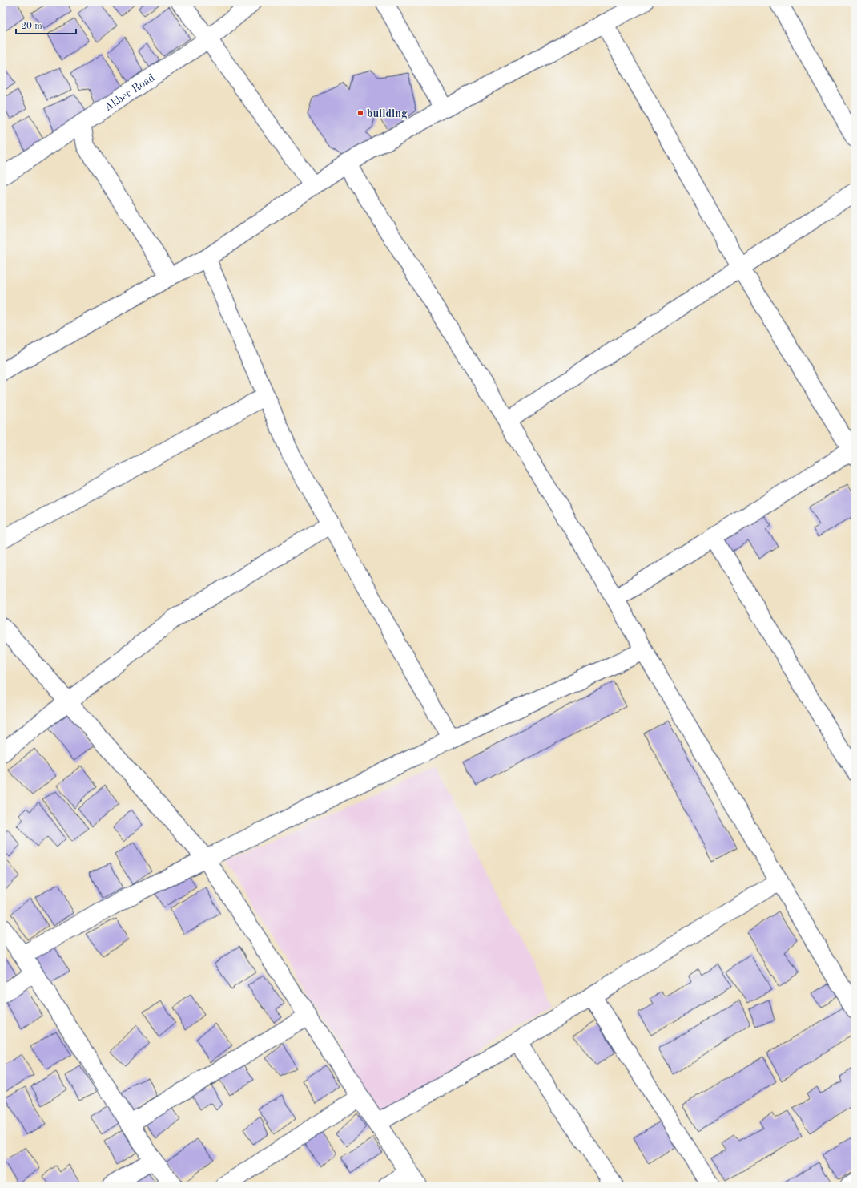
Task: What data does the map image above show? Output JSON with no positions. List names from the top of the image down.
{
  "streets": {
    "street": ["Akber Road"]
  },
  "places": ["building"],
  "scale_bar": "20 m"
}
